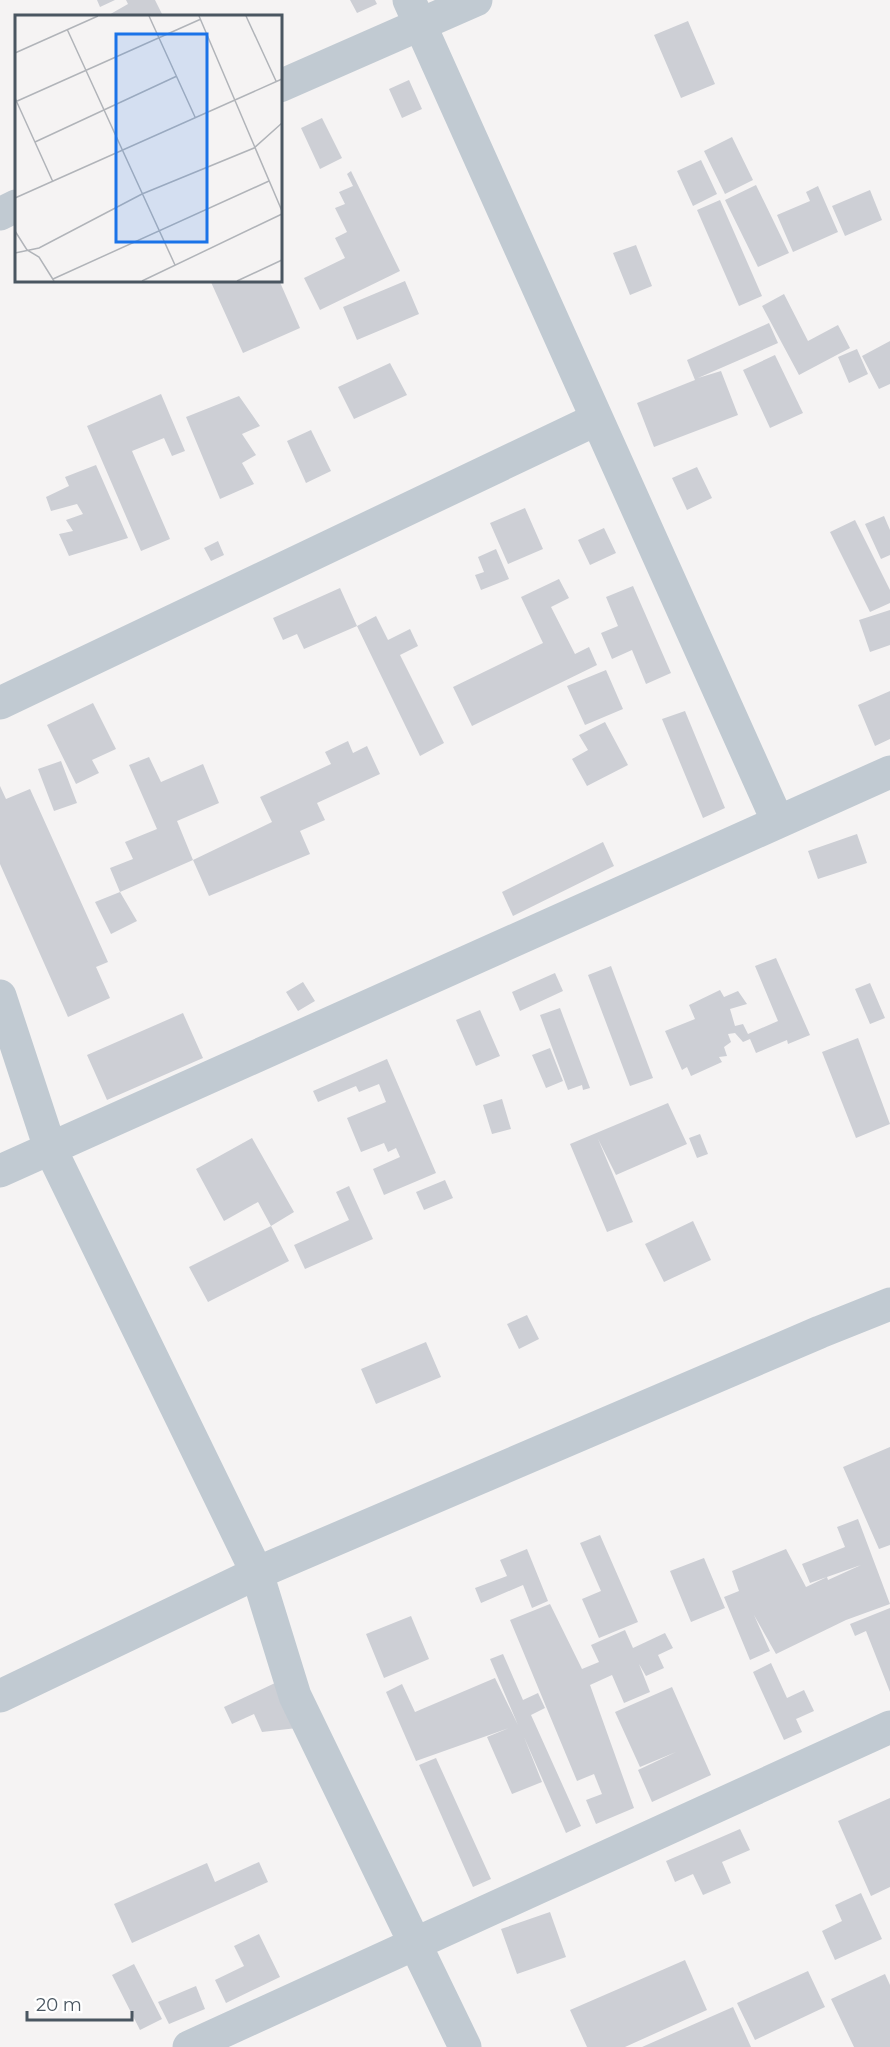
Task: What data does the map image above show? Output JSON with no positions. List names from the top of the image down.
{
  "scale_bar": "20 m"
}
